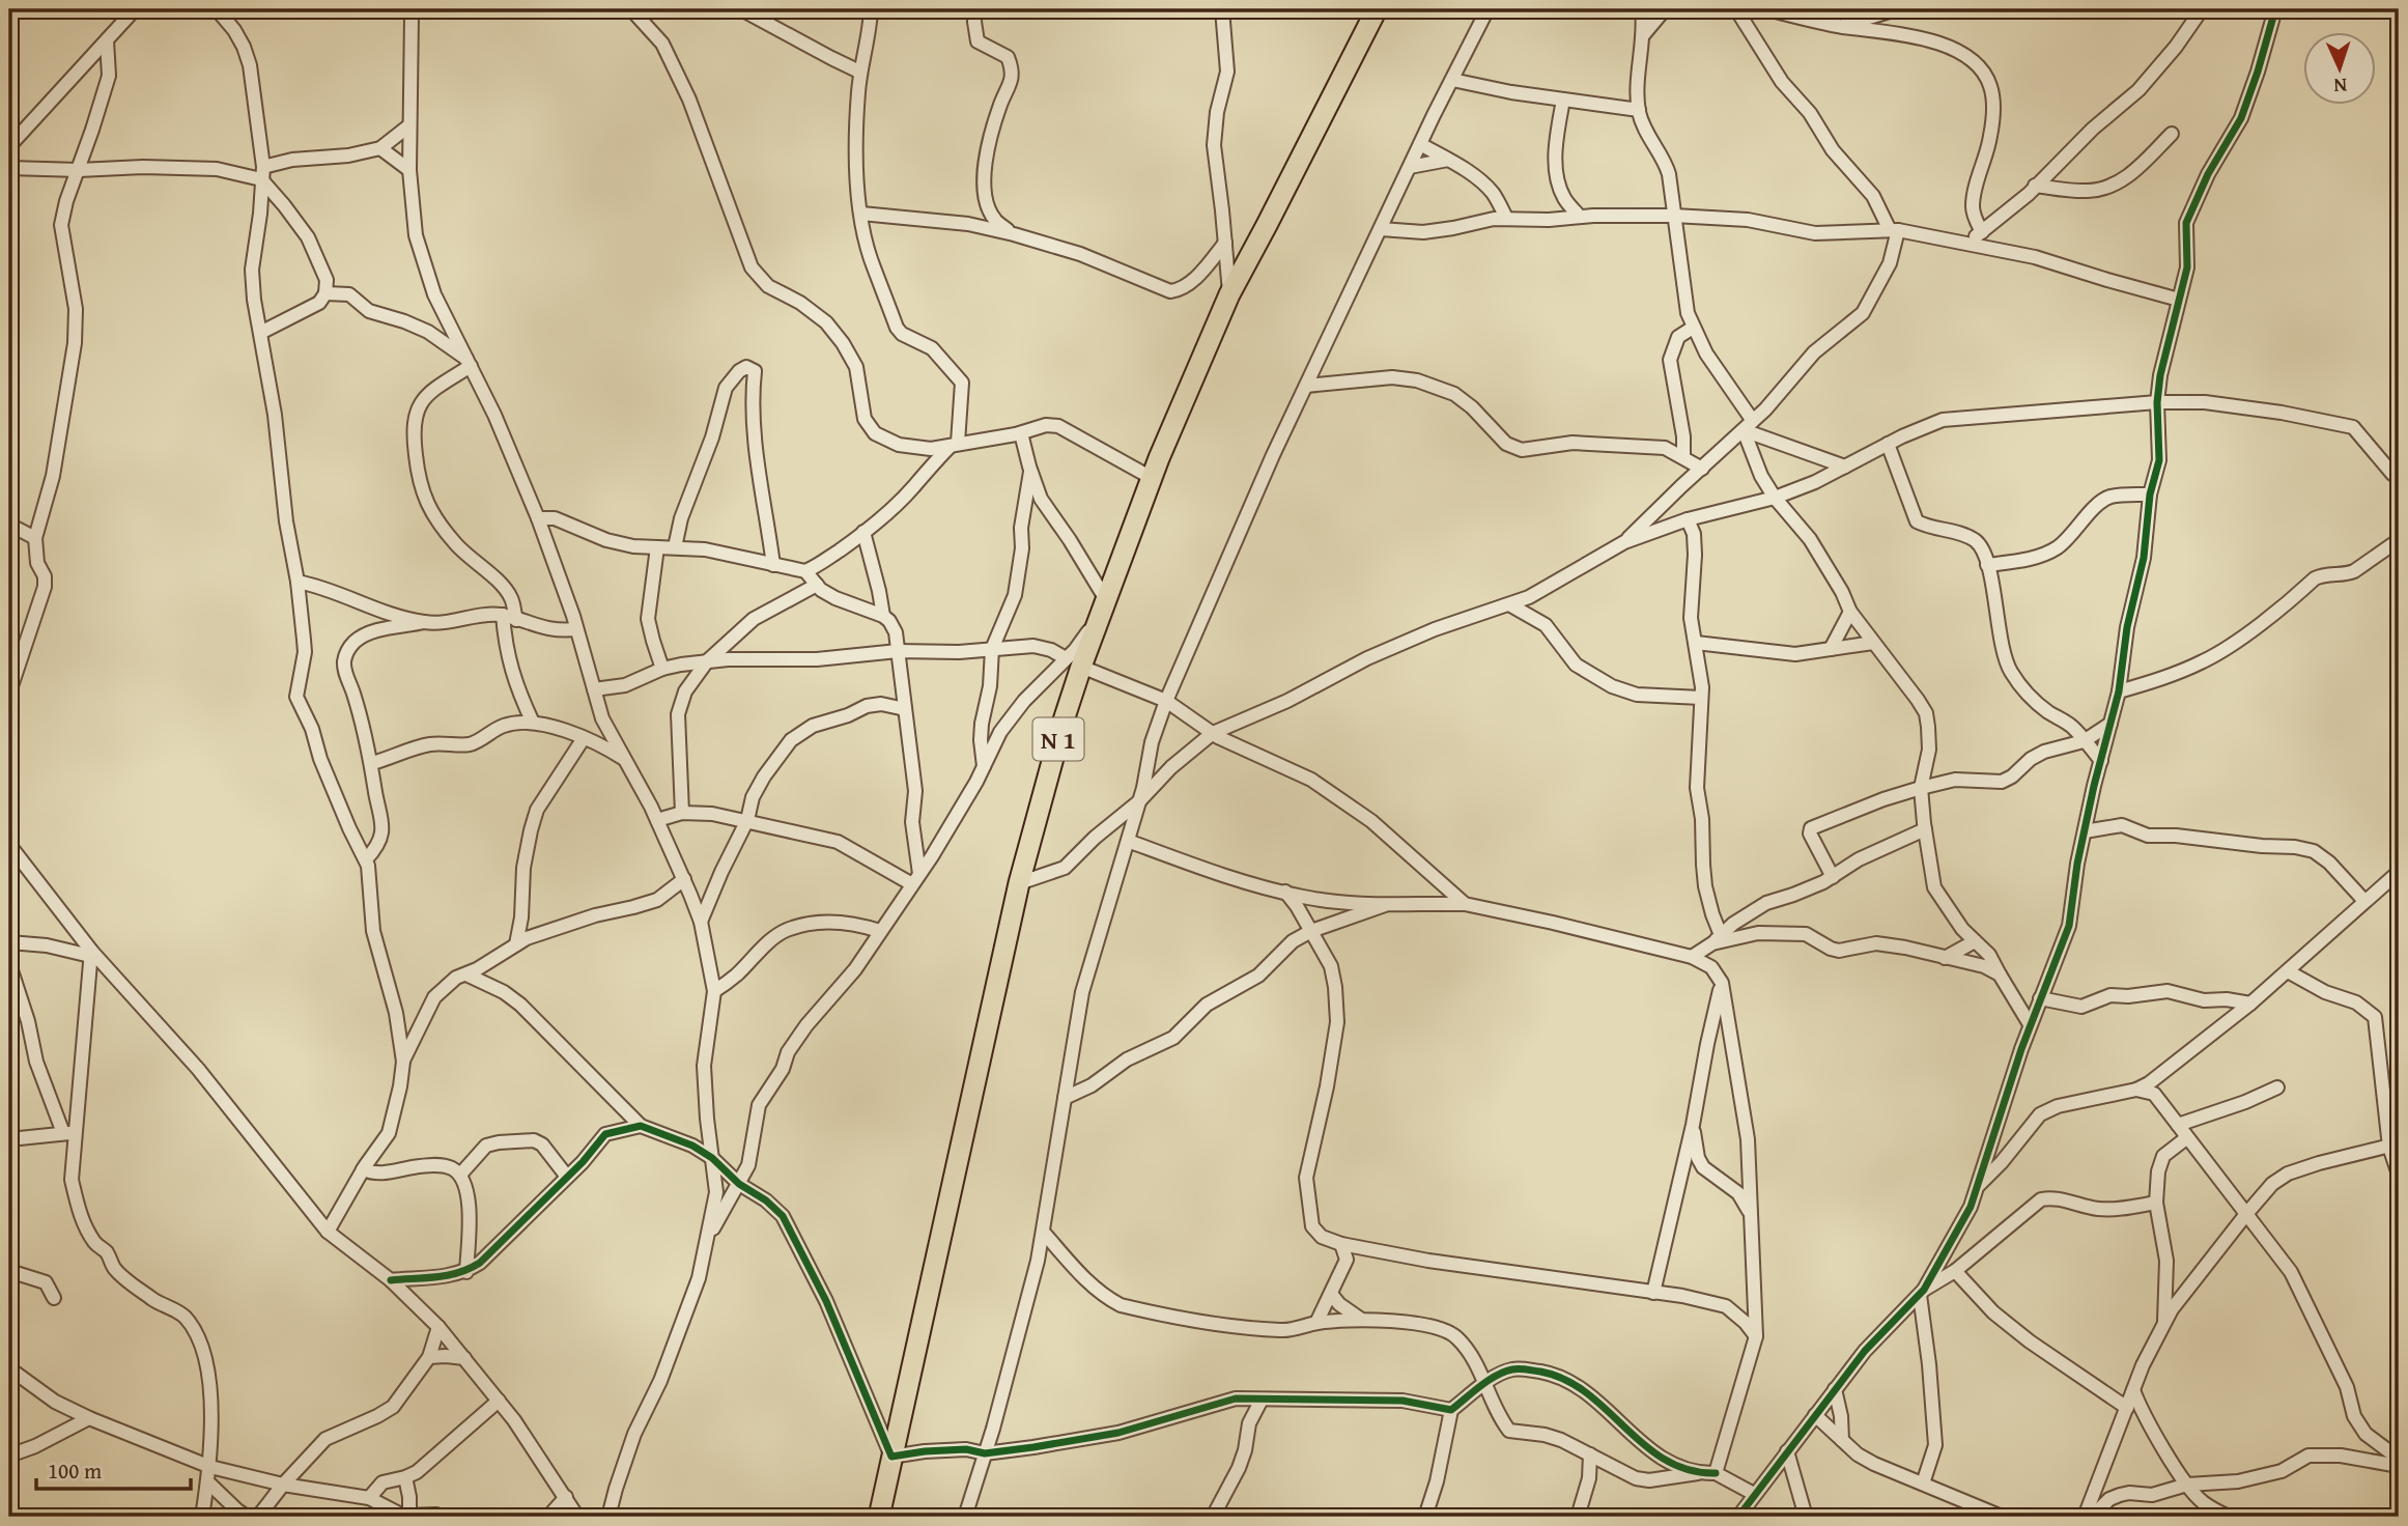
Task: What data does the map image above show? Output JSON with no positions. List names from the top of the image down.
{
  "streets": {
    "highway": ["N 1"]
  },
  "scale_bar": "100 m",
  "north": "bottom"
}
